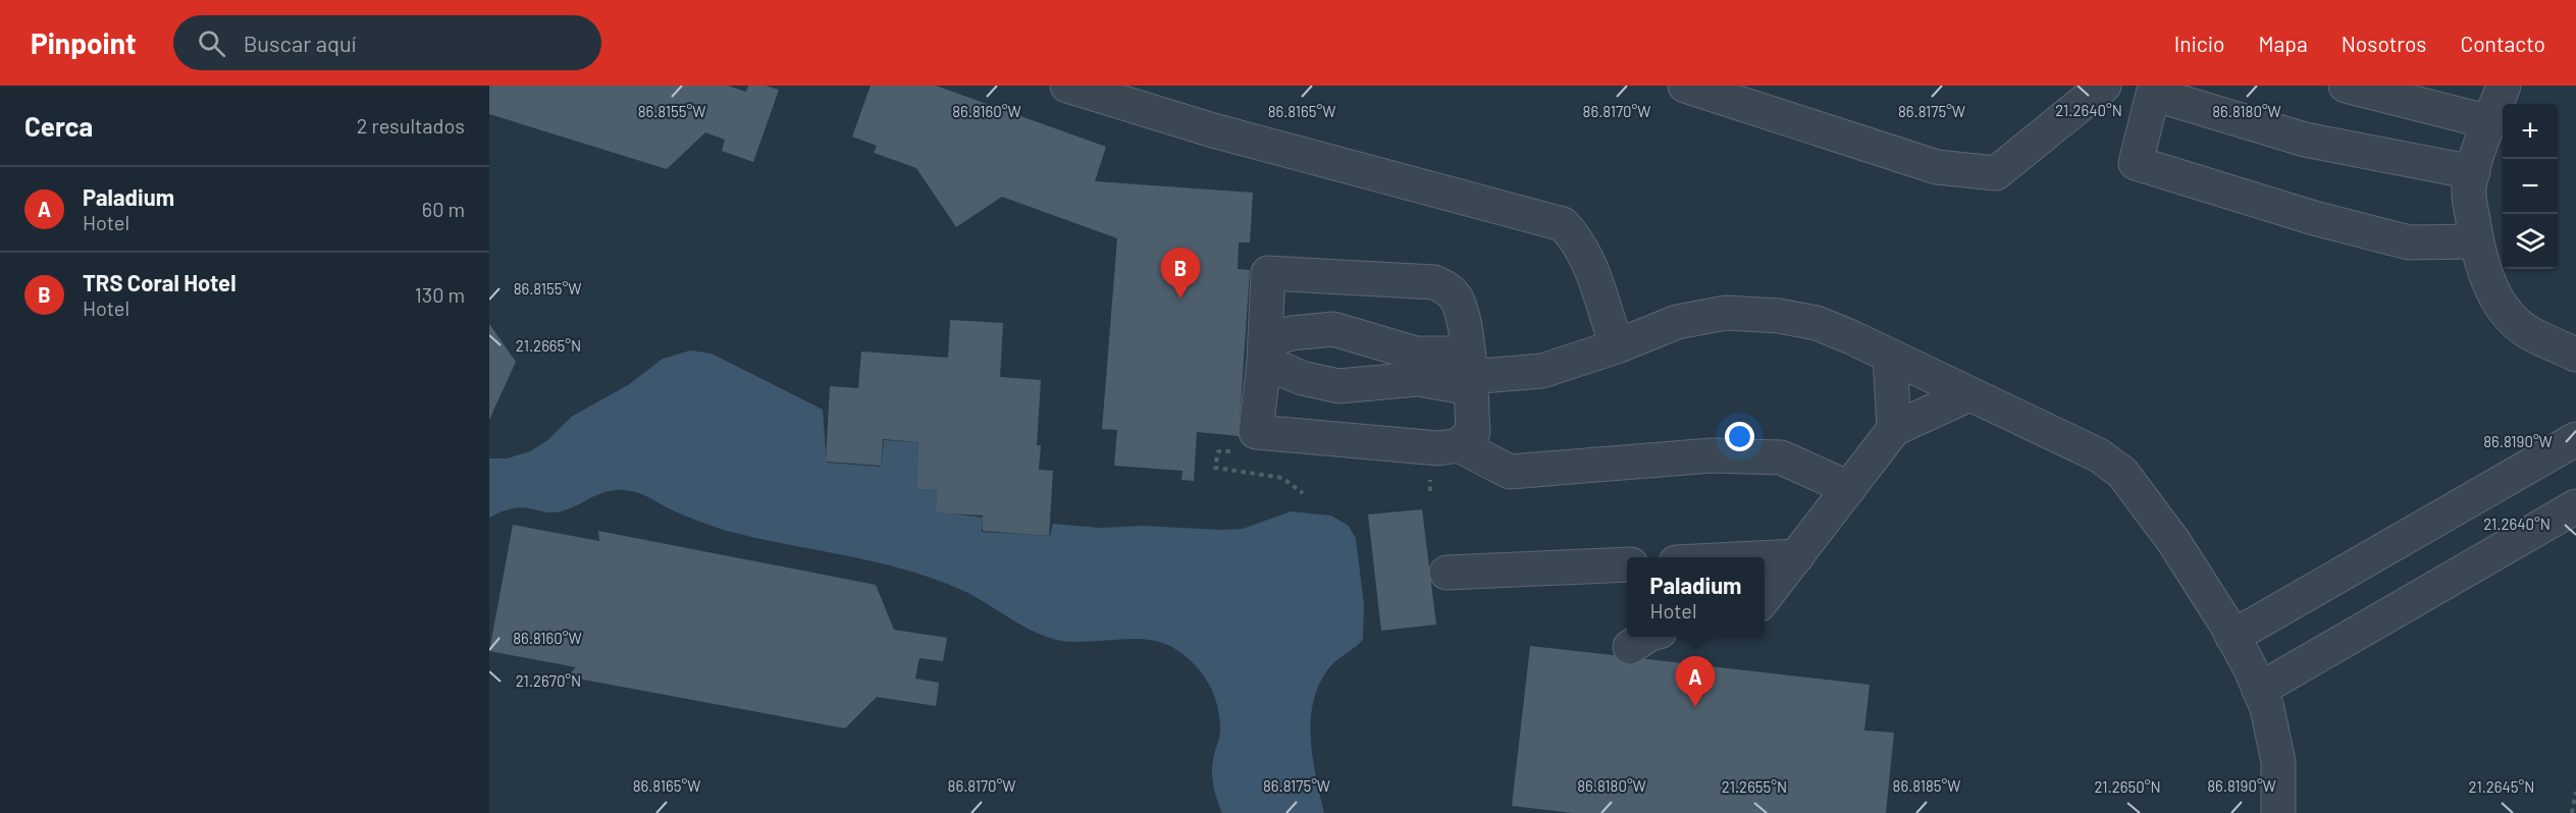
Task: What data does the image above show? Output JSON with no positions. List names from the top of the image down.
{
  "page": {
    "header": "Pinpoint",
    "search": "Buscar aquí",
    "nav": [
      "Inicio",
      "Mapa",
      "Nosotros",
      "Contacto"
    ],
    "heading": ["Cerca", "2 resultados"],
    "map_buttons": ["+", "−"],
    "list": [
      {
        "mark": "A",
        "name": "Paladium",
        "note": "Hotel",
        "value": "60 m"
      },
      {
        "mark": "B",
        "name": "TRS Coral Hotel",
        "note": "Hotel",
        "value": "130 m"
      }
    ],
    "pins": ["B", "A"],
    "popup": ["Paladium", "Hotel"]
  },
  "coordinates": [
    "21.2640°N",
    "86.8155°W",
    "86.8160°W",
    "86.8165°W",
    "86.8170°W",
    "86.8175°W",
    "86.8180°W",
    "21.2665°N",
    "86.8190°W",
    "21.2670°N",
    "86.8185°W",
    "21.2655°N",
    "21.2650°N",
    "21.2645°N"
  ]
}
